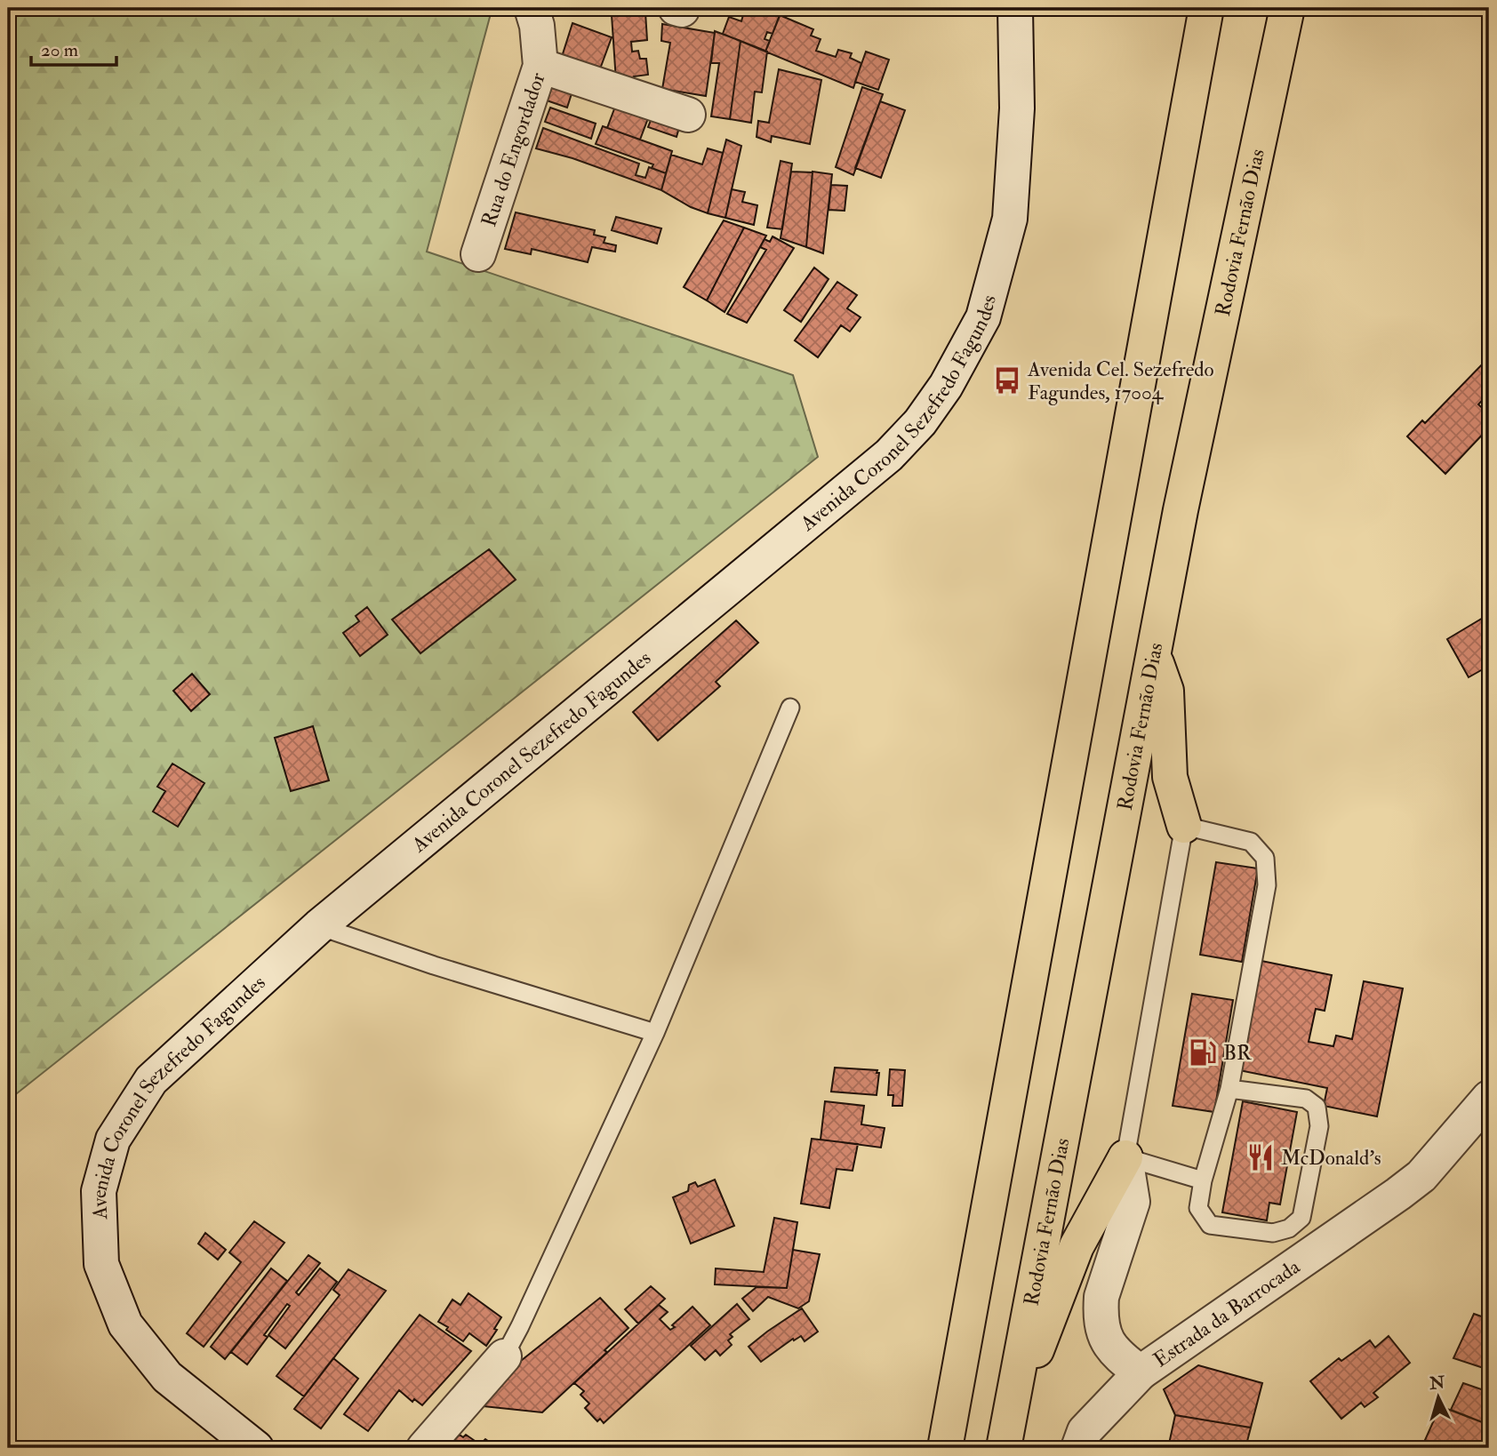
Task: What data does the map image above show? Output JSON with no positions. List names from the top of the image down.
{
  "streets": {
    "highway": ["Rodovia Fernão Dias"],
    "main road": ["Rua do Engordador", "Avenida Coronel Sezefredo Fagundes", "Estrada da Barrocada"]
  },
  "places": {
    "bus stop": ["Avenida Cel. Sezefredo Fagundes, 17004"],
    "fuel station": ["BR"],
    "restaurant": ["McDonald's"]
  },
  "scale_bar": "20 m",
  "north": "top"
}
